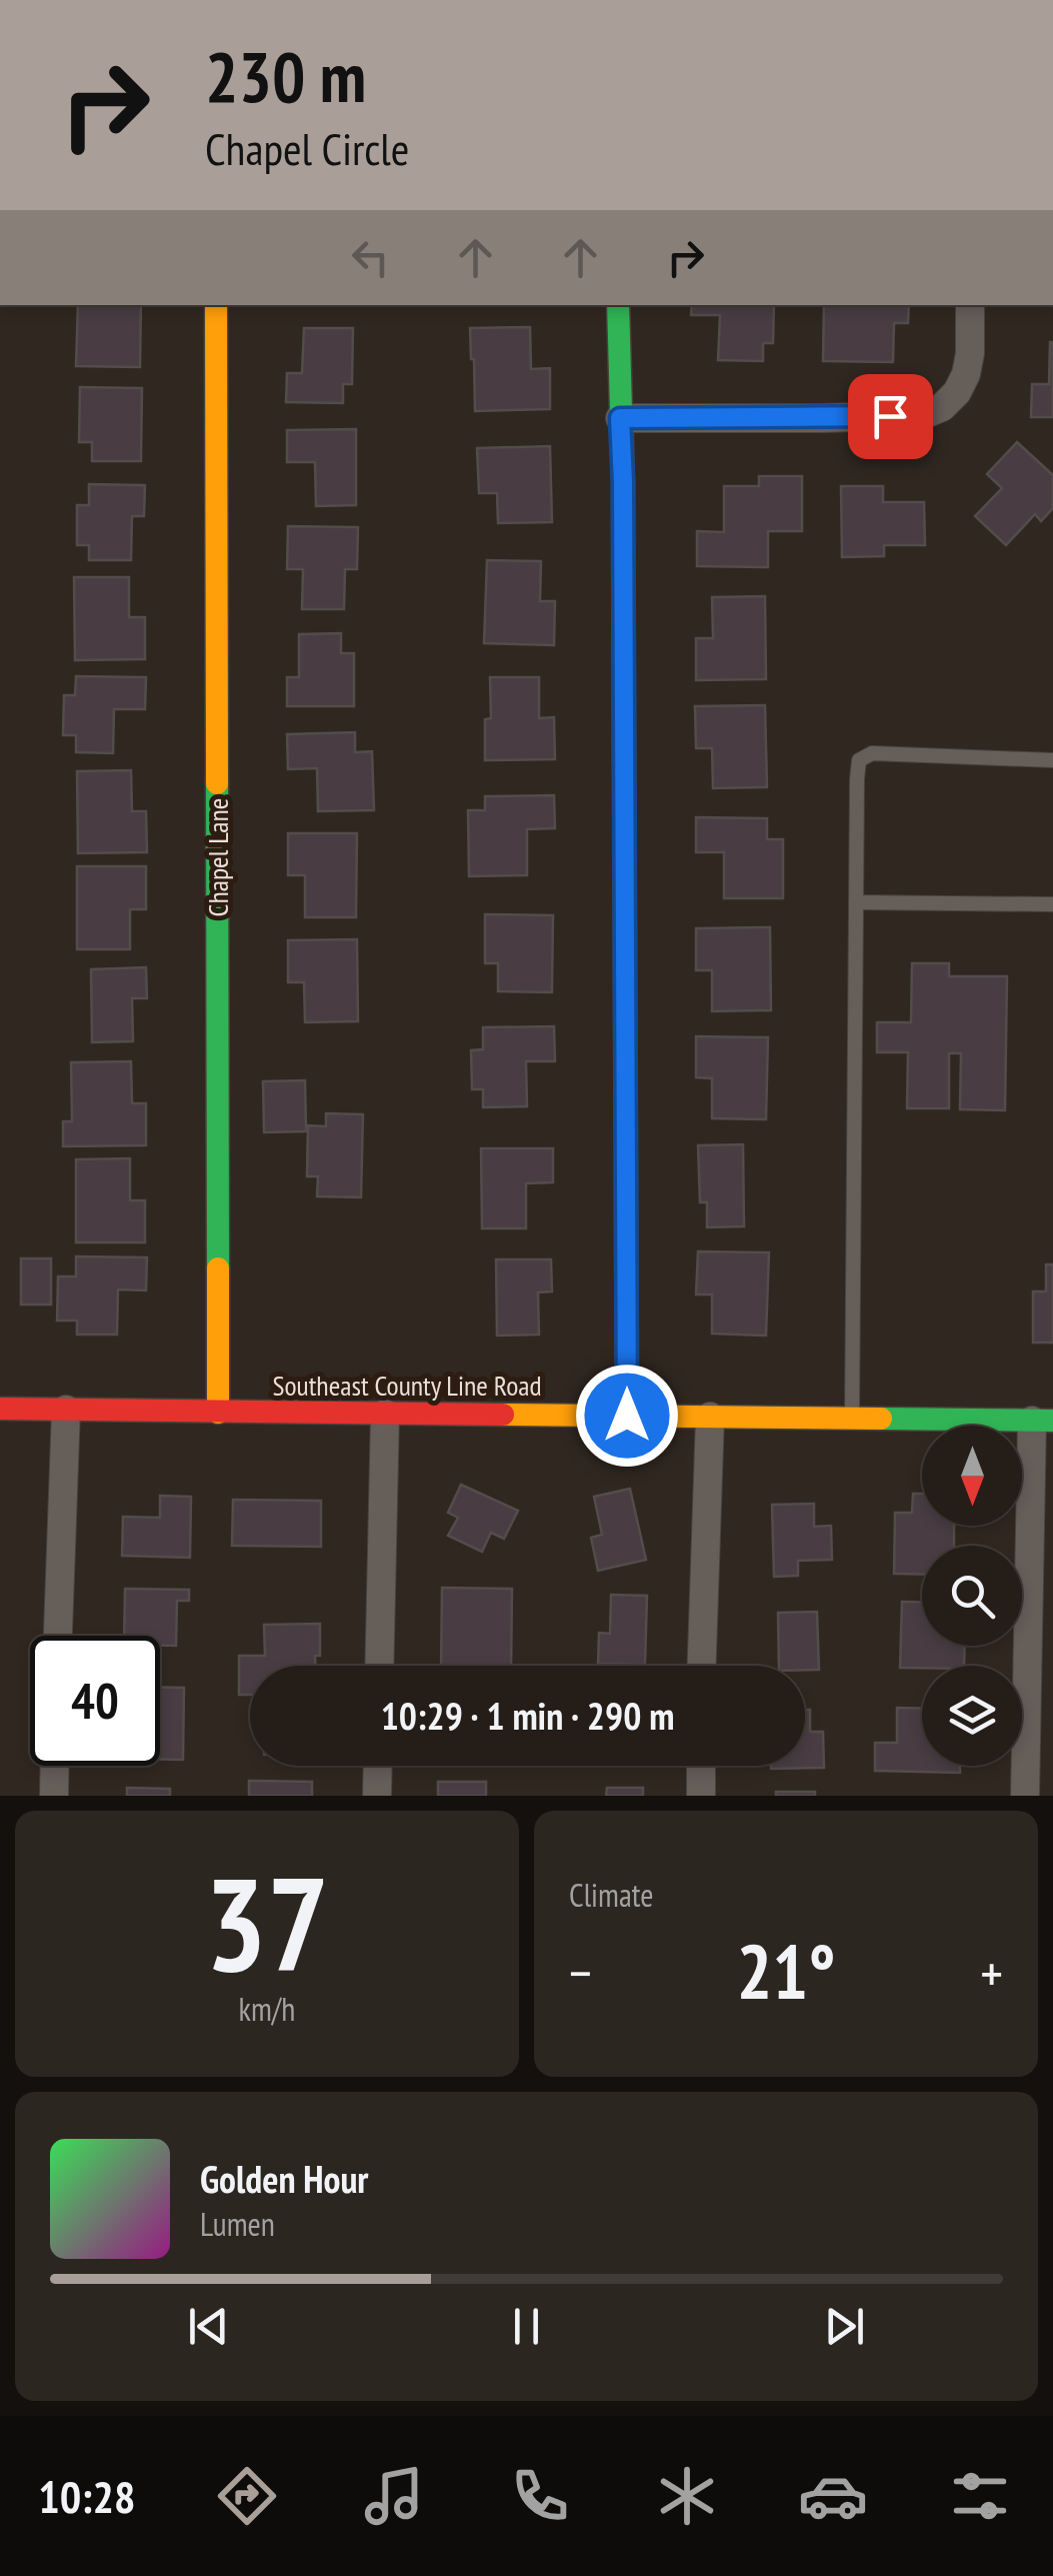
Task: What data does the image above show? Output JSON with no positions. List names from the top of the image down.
{
  "streets": {
    "street": ["Chapel Lane", "Southeast County Line Road"]
  },
  "crossings": [
    ["Chapel Lane", "Southeast County Line Road"]
  ],
  "north": "bottom",
  "page": {
    "turn": ["230 m", "Chapel Circle"],
    "limit": "40",
    "trip": "10:29 · 1 min · 290 m",
    "tile": [
      ["37", "km/h"],
      "Climate"
    ],
    "heat": ["−", "21°", "+"],
    "song": ["Golden Hour", "Lumen"],
    "tabs": "10:28"
  }
}
